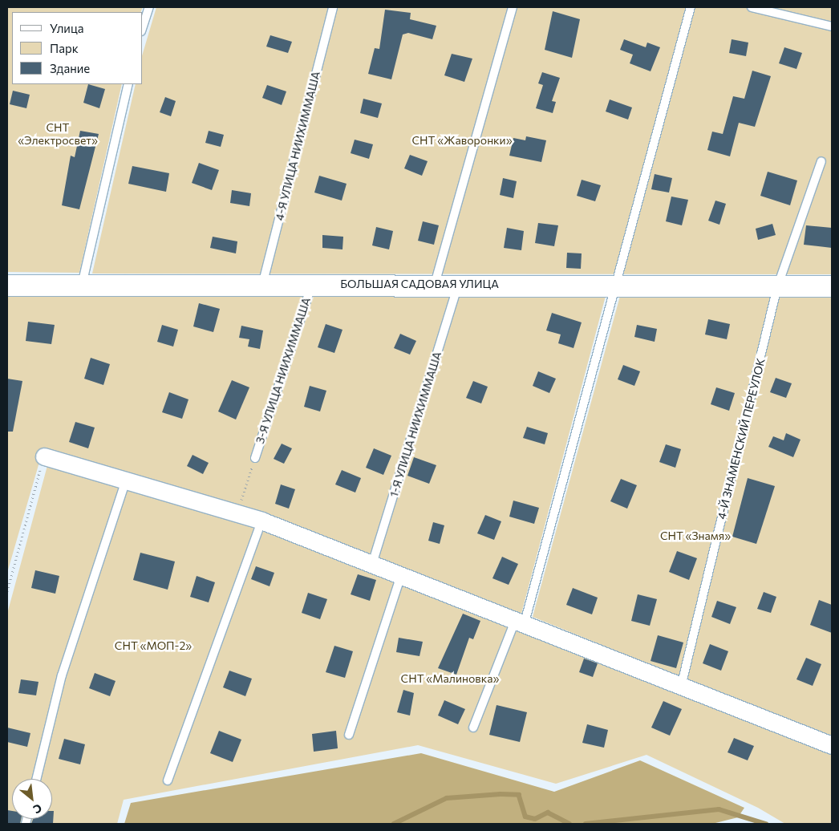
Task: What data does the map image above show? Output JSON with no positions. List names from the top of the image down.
{
  "streets": {
    "street": ["БОЛЬШАЯ САДОВАЯ УЛИЦА"],
    "lane": [
      "4-Я УЛИЦА НИИХИММАША",
      "3-Я УЛИЦА НИИХИММАША",
      "1-Я УЛИЦА НИИХИММАША",
      "4-Й ЗНАМЕНСКИЙ ПЕРЕУЛОК"
    ]
  },
  "crossings": [
    ["4-Я УЛИЦА НИИХИММАША", "БОЛЬШАЯ САДОВАЯ УЛИЦА"],
    ["БОЛЬШАЯ САДОВАЯ УЛИЦА", "3-Я УЛИЦА НИИХИММАША"],
    ["БОЛЬШАЯ САДОВАЯ УЛИЦА", "1-Я УЛИЦА НИИХИММАША"],
    ["БОЛЬШАЯ САДОВАЯ УЛИЦА", "4-Й ЗНАМЕНСКИЙ ПЕРЕУЛОК"]
  ],
  "parks": [
    "СНТ «Электросвет»",
    "СНТ «Жаворонки»",
    "СНТ «Знамя»",
    "СНТ «МОП-2»",
    "СНТ «Малиновка»"
  ],
  "legend": ["Улица", "Парк", "Здание"],
  "north": "bottom right"
}
